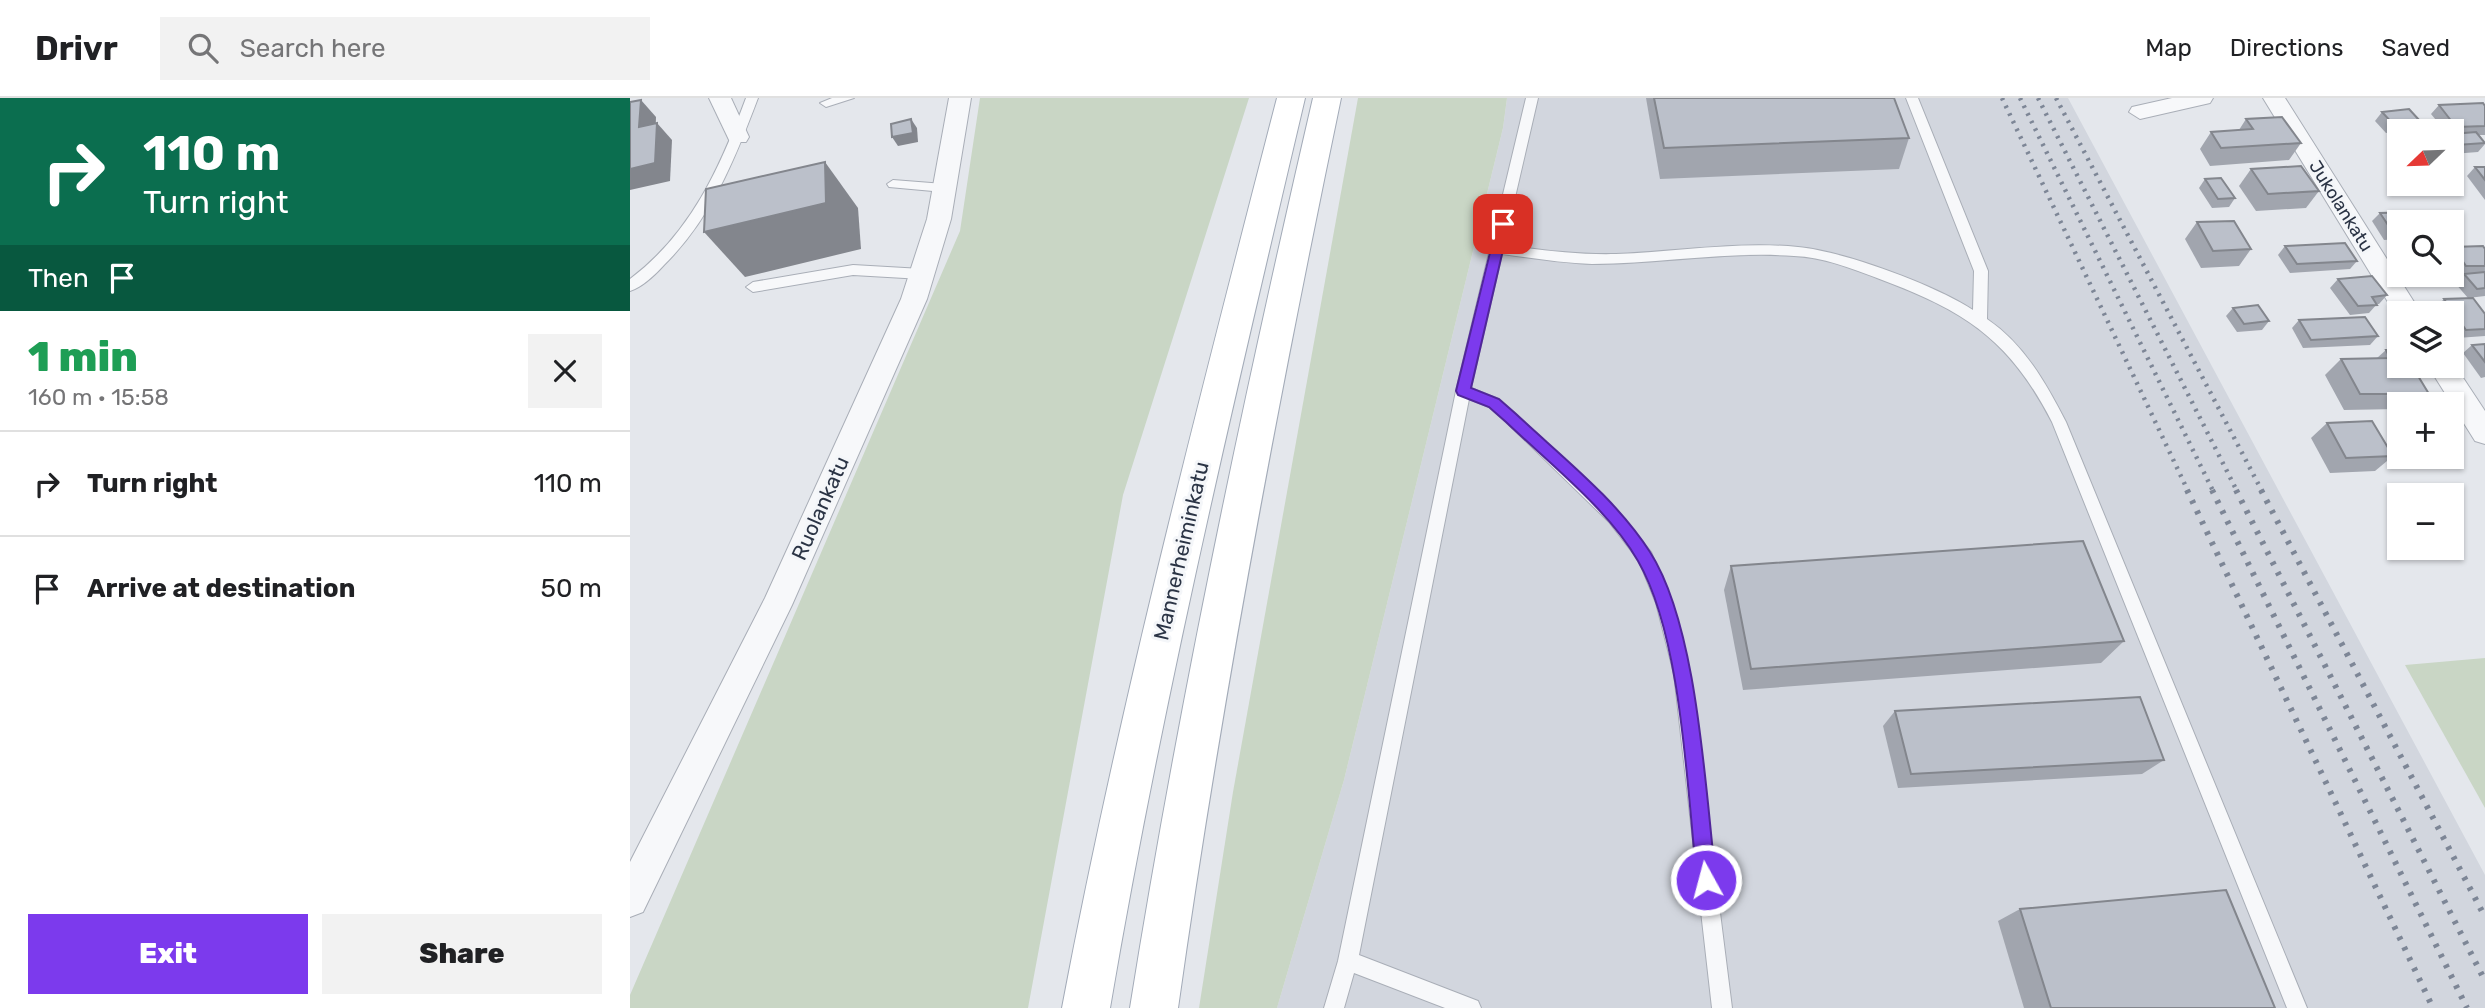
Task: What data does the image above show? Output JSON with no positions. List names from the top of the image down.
{
  "streets": {
    "main road": ["Mannerheiminkatu"],
    "street": ["Jukolankatu", "Ruolankatu"]
  },
  "north": "bottom left",
  "page": {
    "header": "Drivr",
    "search": "Search here",
    "nav": ["Map", "Directions", "Saved"],
    "turn": ["110 m", "Turn right"],
    "map_buttons": ["+", "−"],
    "then": "Then",
    "heading": ["1 min", "160 m · 15:58"],
    "list": [
      {
        "name": "Turn right",
        "value": "110 m"
      },
      {
        "name": "Arrive at destination",
        "value": "50 m"
      }
    ],
    "buttons": ["Exit", "Share"]
  }
}
